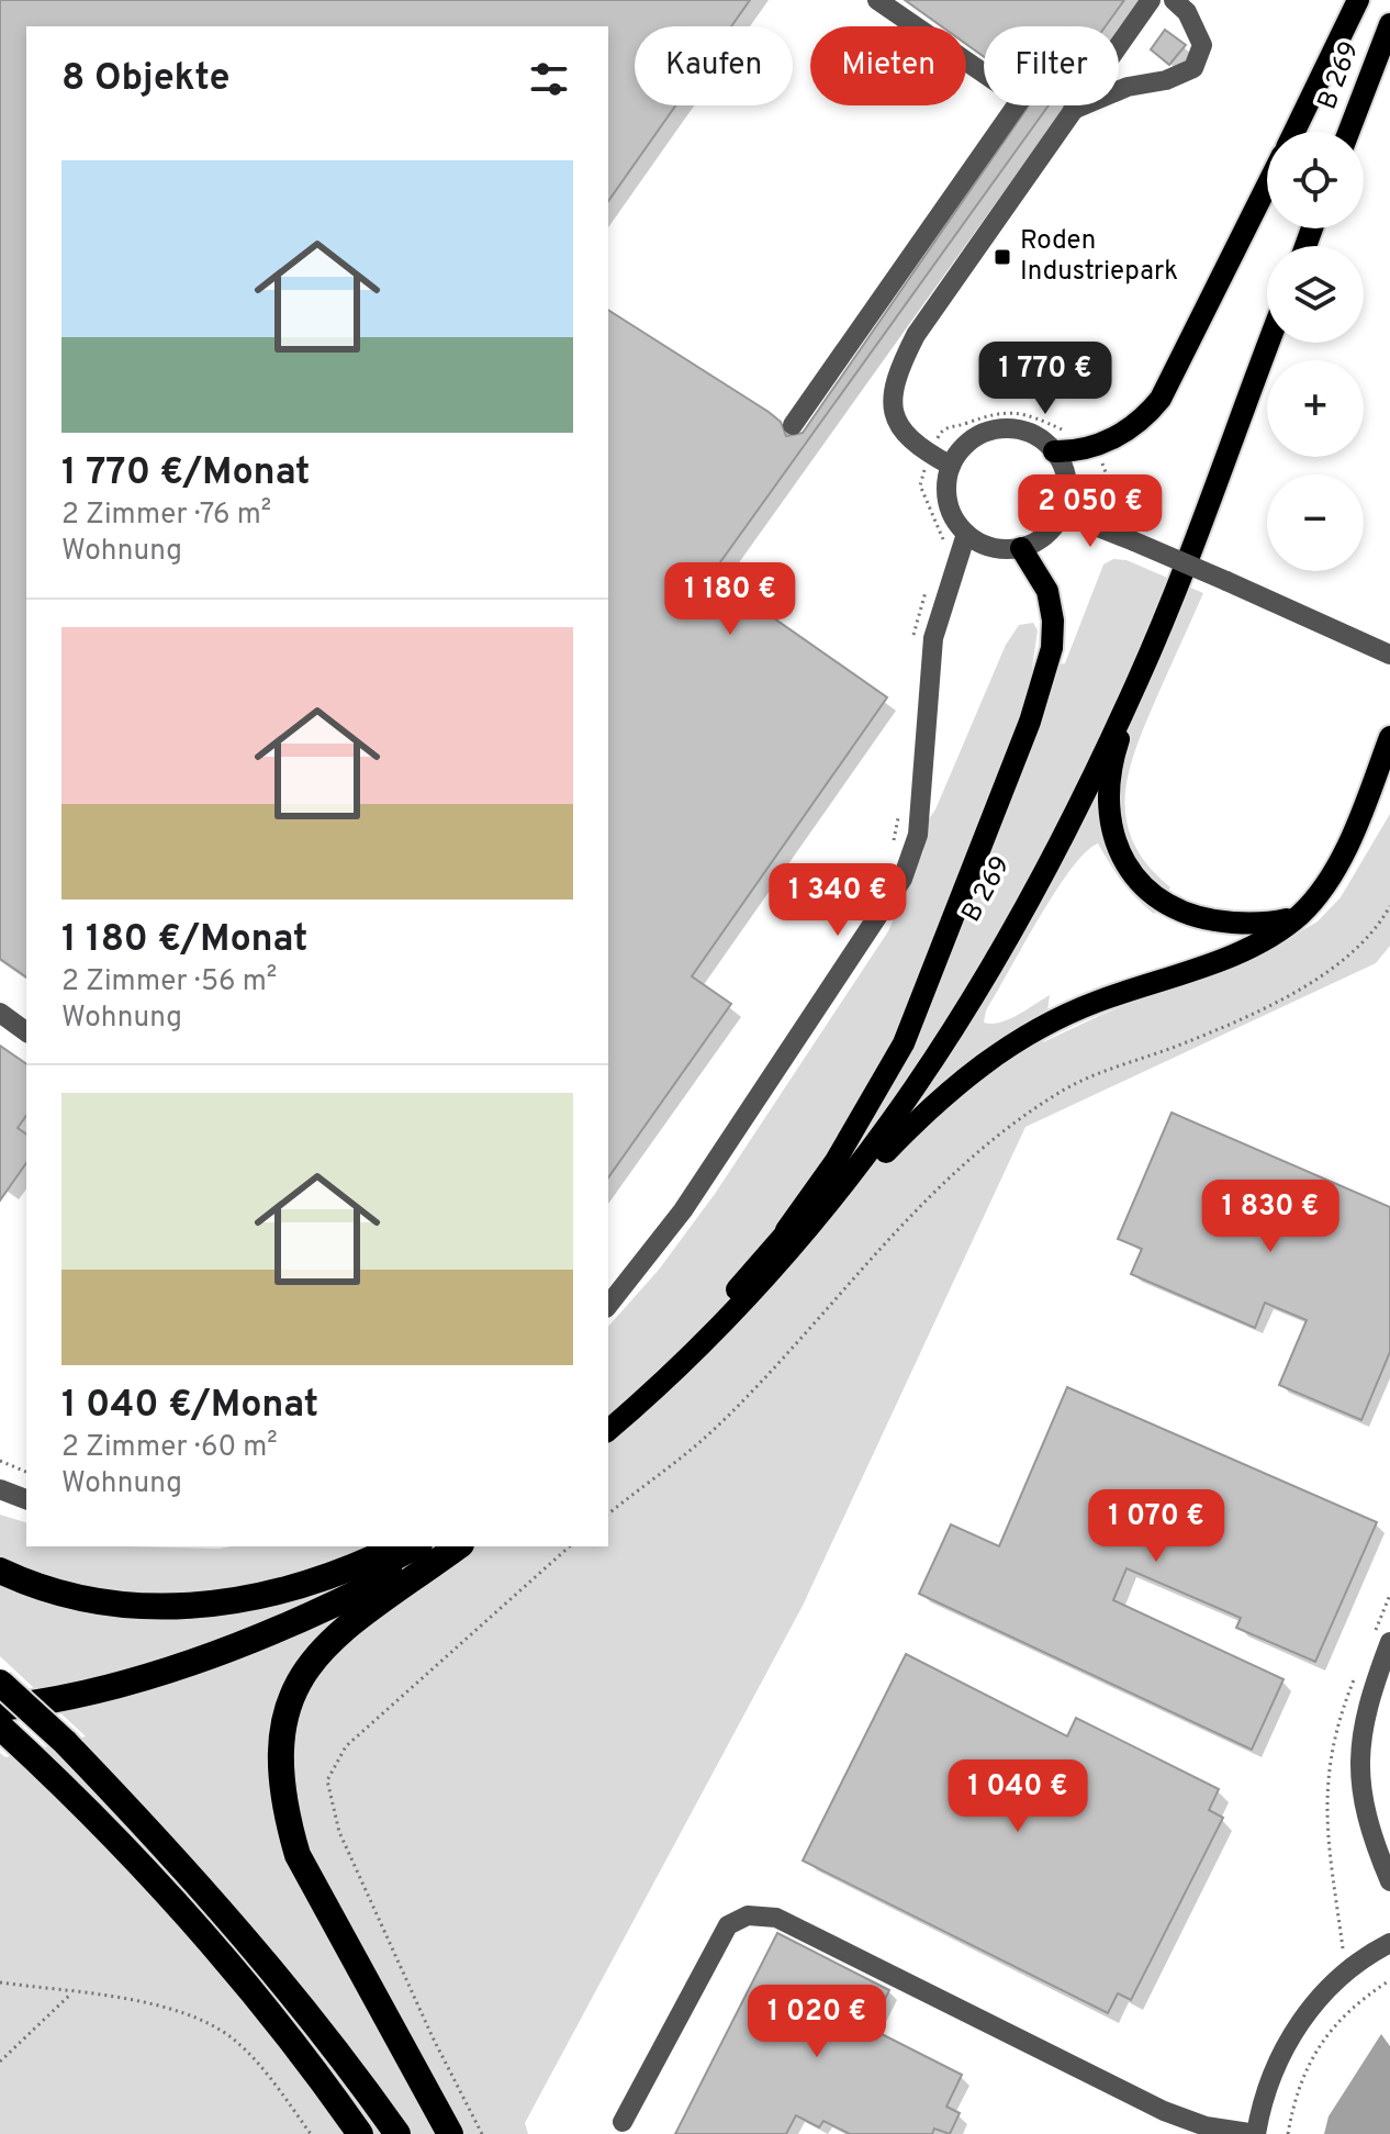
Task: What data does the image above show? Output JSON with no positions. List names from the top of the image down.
{
  "streets": {
    "main road": ["B 269"]
  },
  "places": {
    "transit": ["Roden Industriepark"]
  },
  "page": {
    "chip": ["Kaufen", "Mieten", "Filter"],
    "heading": "8 Objekte",
    "map_buttons": ["+", "−"],
    "list": [
      {
        "name": "1 770 €/Monat",
        "note": "2 Zimmer · 76 m² · Wohnung"
      },
      {
        "name": "1 180 €/Monat",
        "note": "2 Zimmer · 56 m² · Wohnung"
      },
      {
        "name": "1 040 €/Monat",
        "note": "2 Zimmer · 60 m² · Wohnung"
      }
    ],
    "price": [
      "1 770 €",
      "2 050 €",
      "1 180 €",
      "1 340 €",
      "1 830 €",
      "1 070 €",
      "1 040 €",
      "1 020 €"
    ]
  }
}
